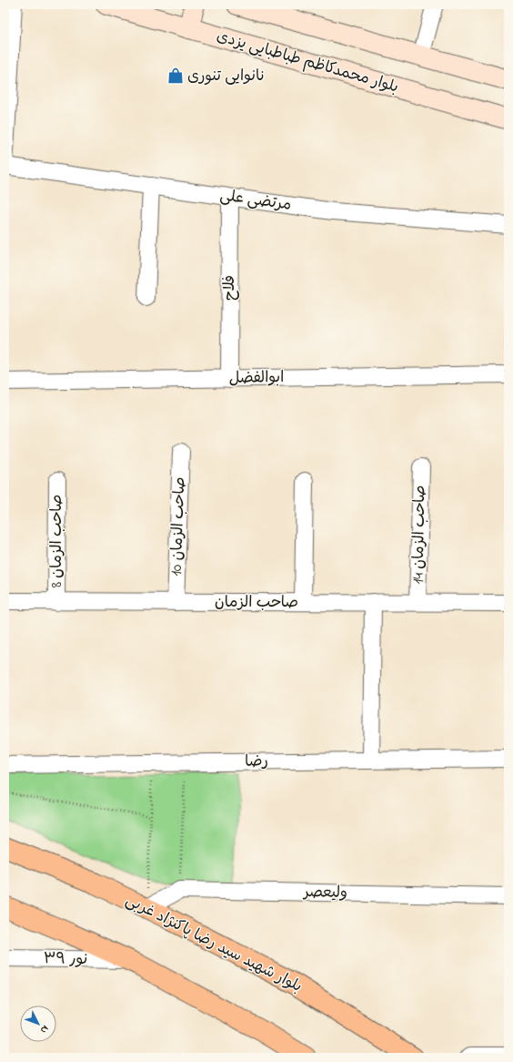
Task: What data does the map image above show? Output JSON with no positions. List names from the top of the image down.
{
  "streets": {
    "main road": ["بلوار محمدکاظم طباطبایی یزدی", "بلوار شهید سید رضا پاکنژاد غربی"],
    "street": [
      "مرتضی علی",
      "فلاح",
      "ابوالفضل",
      "صاحب الزمان 10",
      "صاحب الزمان 14",
      "صاحب الزمان 8",
      "صاحب الزمان",
      "رضا",
      "ولیعصر",
      "نور ۳۹"
    ]
  },
  "crossings": [
    ["مرتضی علی", "فلاح"],
    ["فلاح", "ابوالفضل"],
    ["صاحب الزمان 10", "صاحب الزمان"],
    ["صاحب الزمان 14", "صاحب الزمان"],
    ["صاحب الزمان 8", "صاحب الزمان"],
    ["ولیعصر", "بلوار شهید سید رضا پاکنژاد غربی"]
  ],
  "places": {
    "shop": ["نانوایی تنوری"]
  },
  "north": "bottom right"
}
